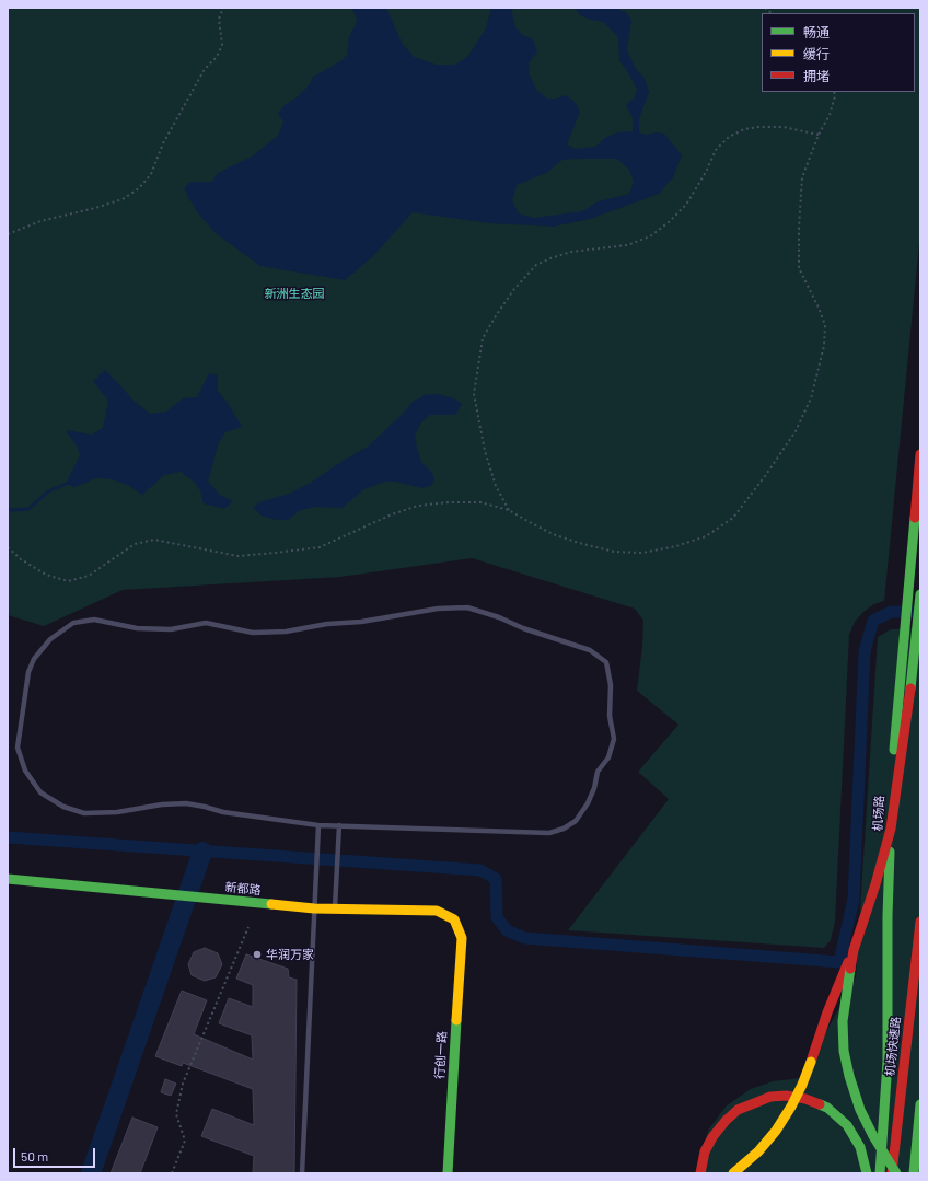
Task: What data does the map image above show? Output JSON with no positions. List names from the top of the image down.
{
  "streets": {
    "main road": [
      "机场路",
      "新都路",
      "机场快速路",
      "行创一路"
    ]
  },
  "crossings": [
    ["新都路", "行创一路"]
  ],
  "parks": ["新洲生态园"],
  "places": ["华润万家"],
  "legend": ["畅通", "缓行", "拥堵"],
  "scale_bar": "50 m"
}
